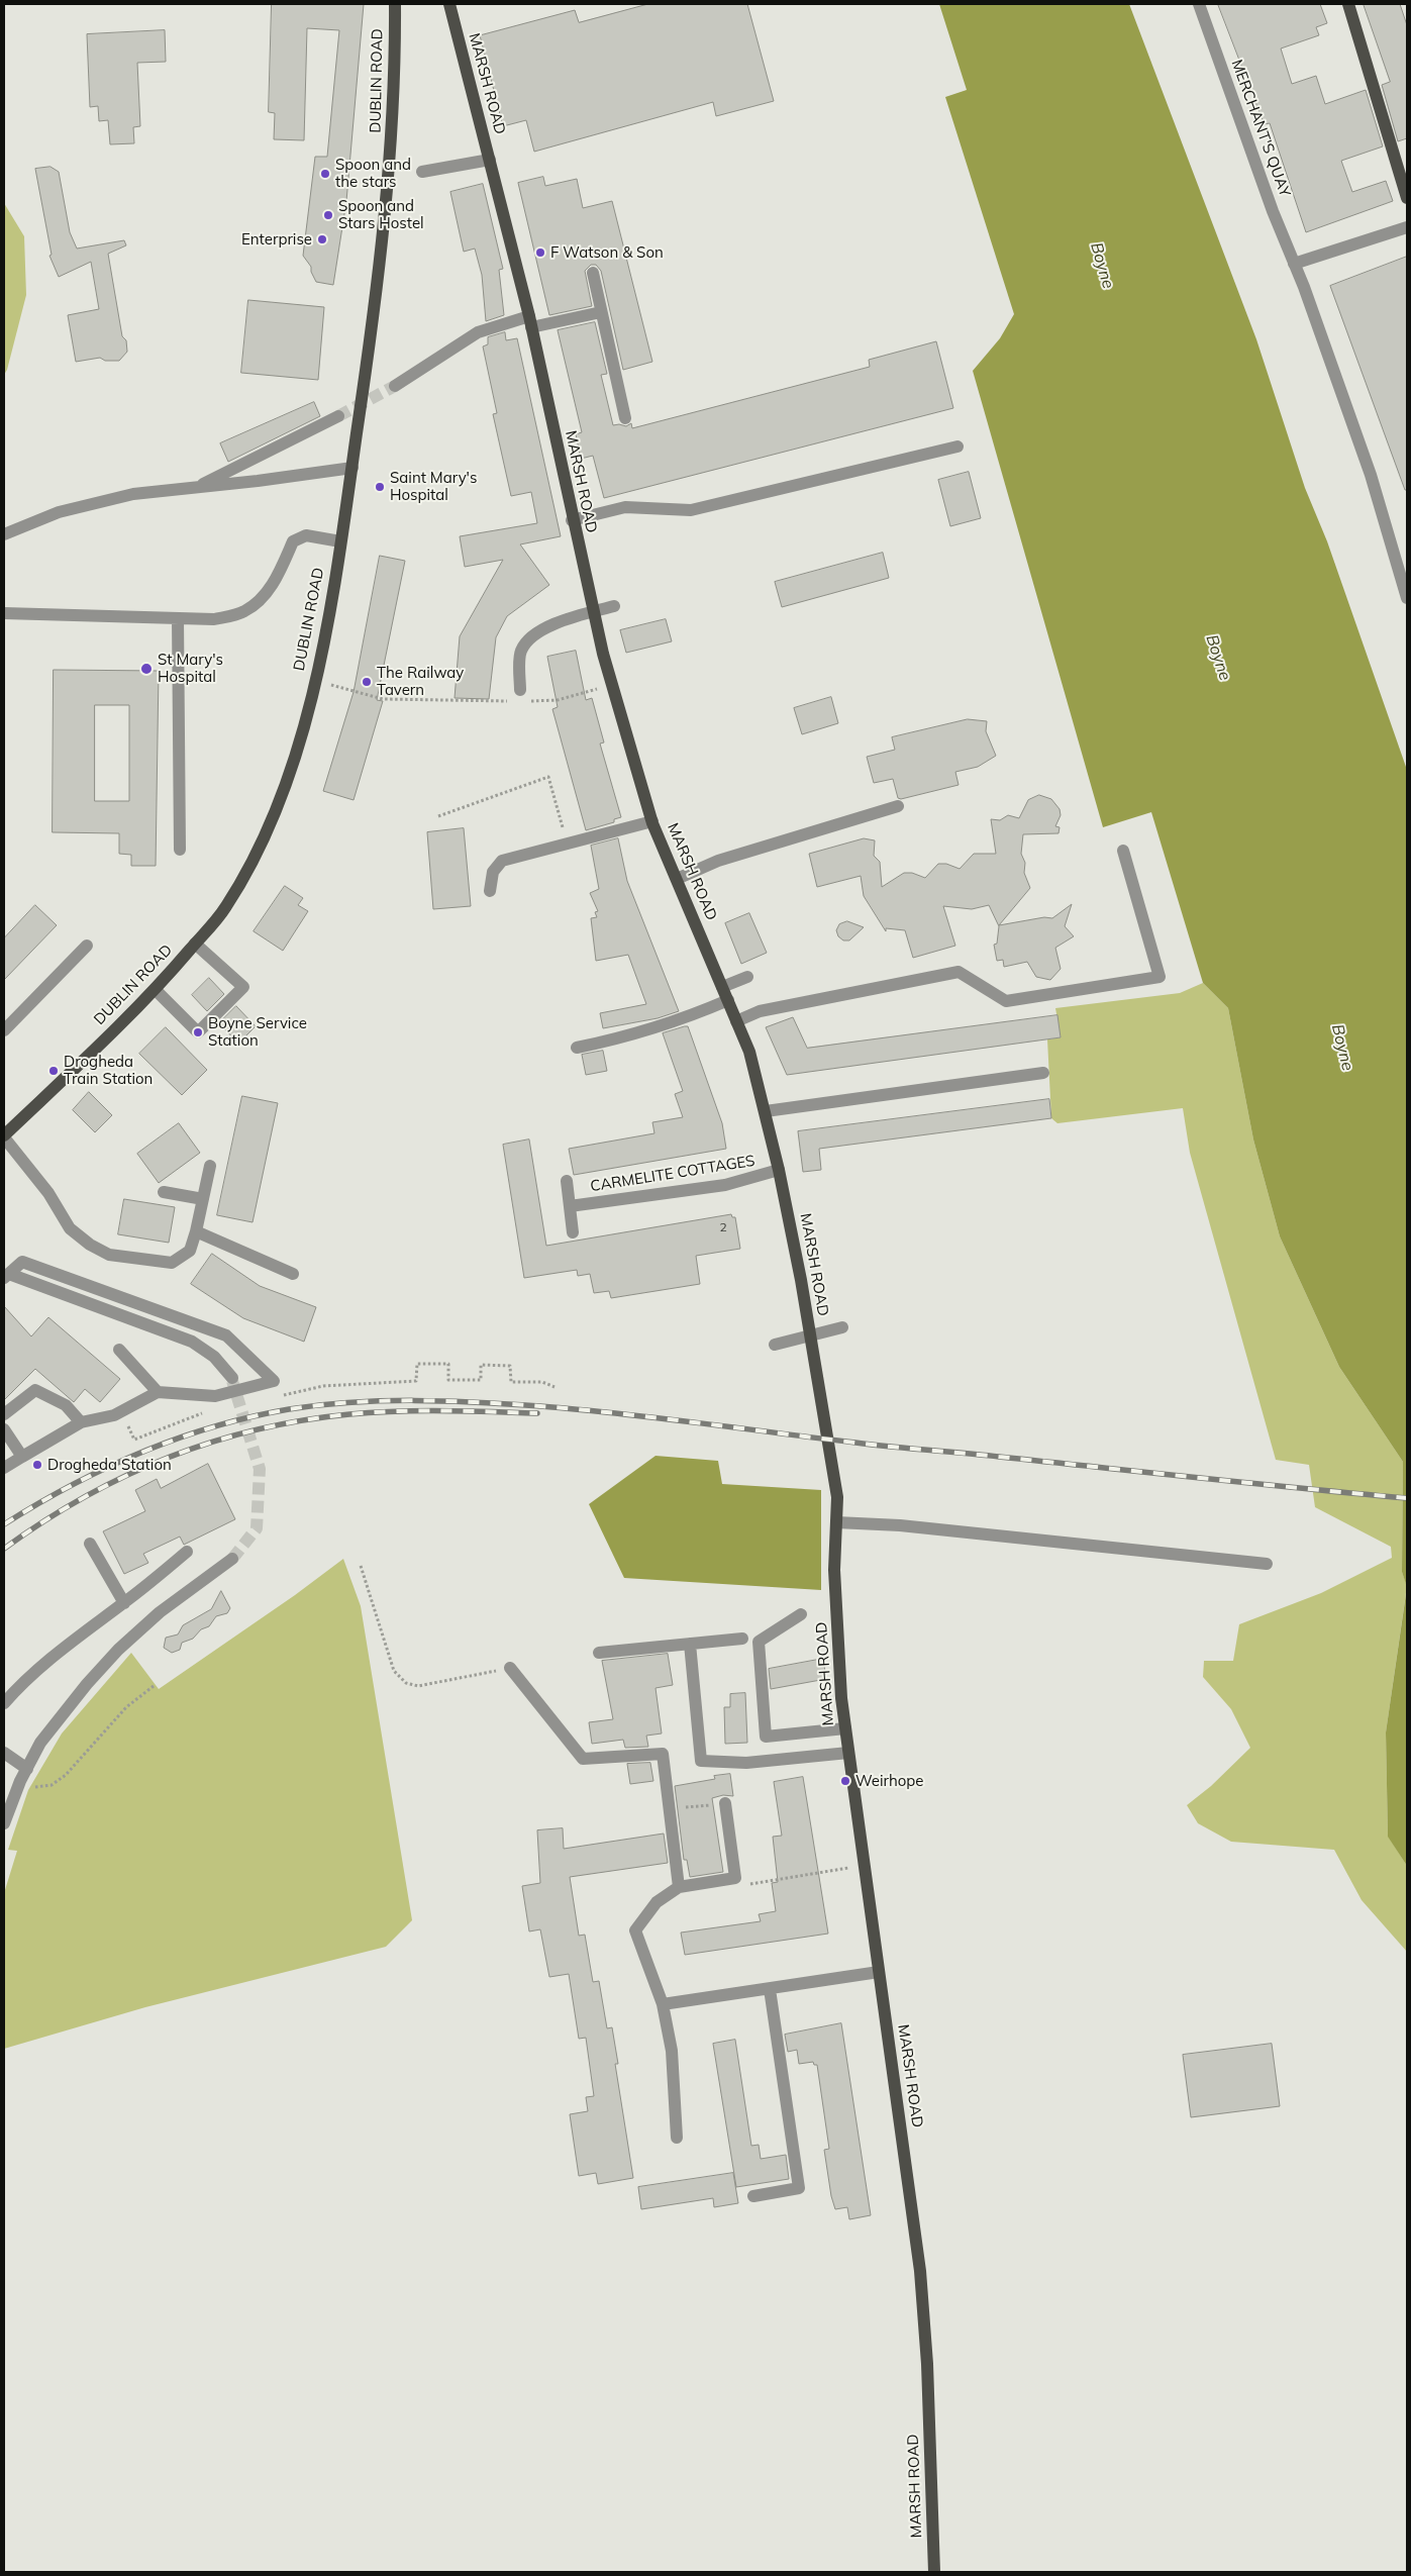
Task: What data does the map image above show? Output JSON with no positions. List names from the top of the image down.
{
  "streets": {
    "main road": ["DUBLIN ROAD", "MARSH ROAD"],
    "street": ["MERCHANT'S QUAY", "CARMELITE COTTAGES"]
  },
  "crossings": [
    ["MARSH ROAD", "CARMELITE COTTAGES"]
  ],
  "water": ["Boyne"],
  "places": [
    "Spoon and the stars",
    "Spoon and Stars Hostel",
    "Enterprise",
    "F Watson & Son",
    "Saint Mary's Hospital",
    "St Mary's Hospital",
    "The Railway Tavern",
    "Boyne Service Station",
    "Drogheda Train Station",
    "Drogheda Station",
    "Weirhope"
  ],
  "house_numbers": ["2"]
}
